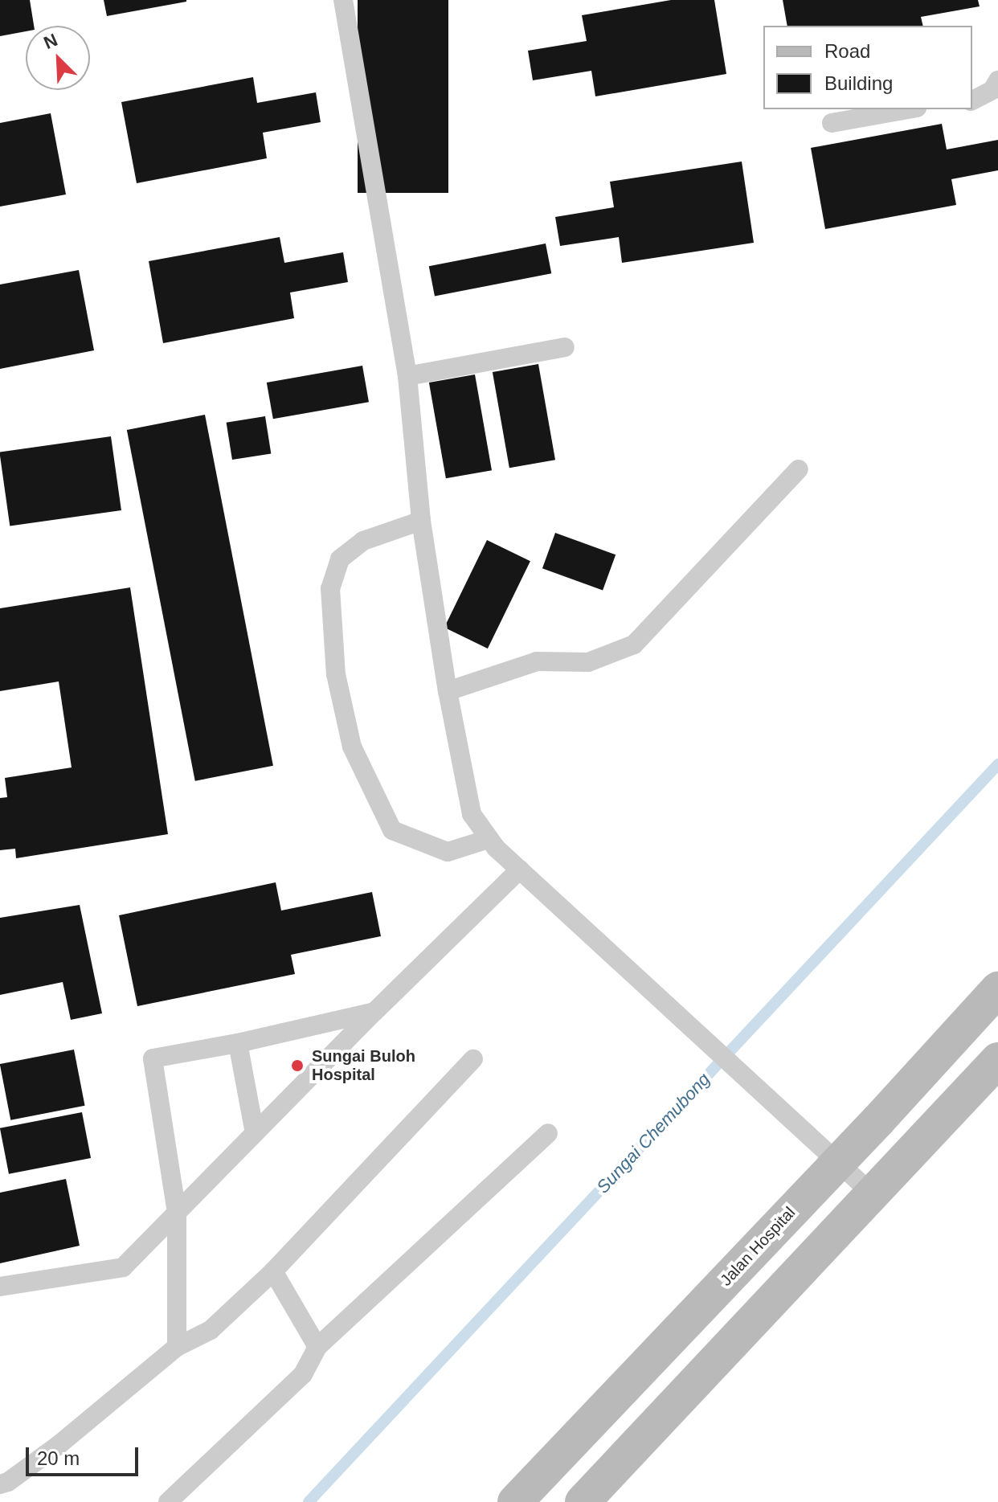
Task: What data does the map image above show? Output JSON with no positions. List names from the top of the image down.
{
  "streets": {
    "main road": ["Jalan Hospital"]
  },
  "water": ["Sungai Chemubong"],
  "places": ["Sungai Buloh Hospital"],
  "legend": ["Road", "Building"],
  "scale_bar": "20 m",
  "north": "top left"
}
